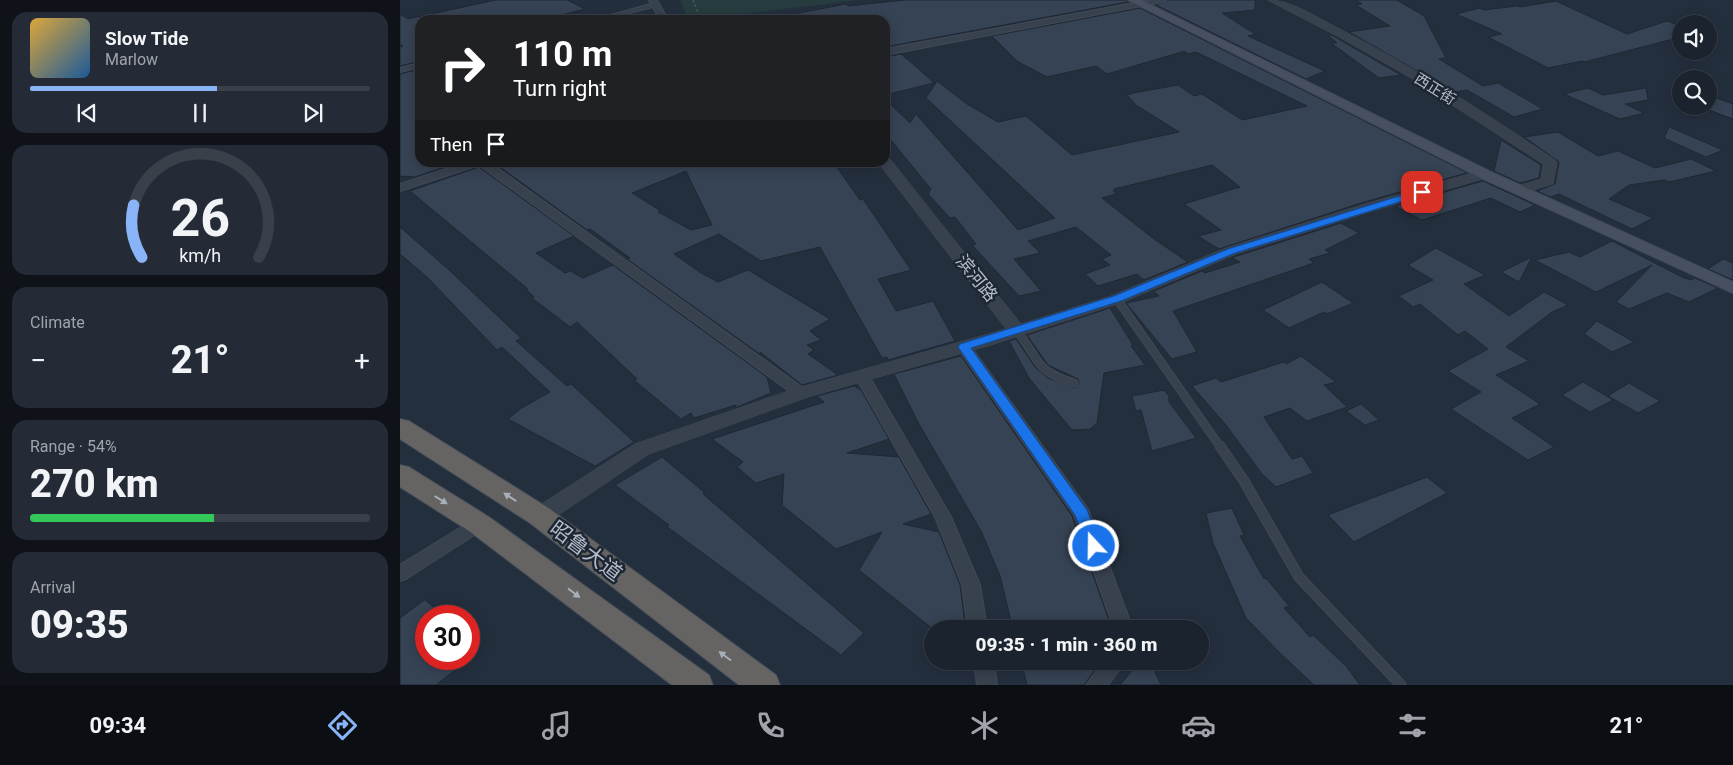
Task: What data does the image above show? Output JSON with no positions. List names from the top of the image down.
{
  "streets": {
    "highway": ["昭鲁大道"],
    "street": ["西正街", "滨河路"]
  },
  "page": {
    "turn": ["110 m", "Turn right"],
    "song": ["Slow Tide", "Marlow"],
    "then": "Then",
    "tile": [
      "Climate",
      ["Range · 54%", "270 km"],
      ["Arrival", "09:35"]
    ],
    "heat": ["−", "21°", "+"],
    "limit": "30",
    "trip": "09:35 · 1 min · 360 m",
    "tabs": ["09:34", "21°"],
    "gauge": ["26", "km/h"]
  }
}
